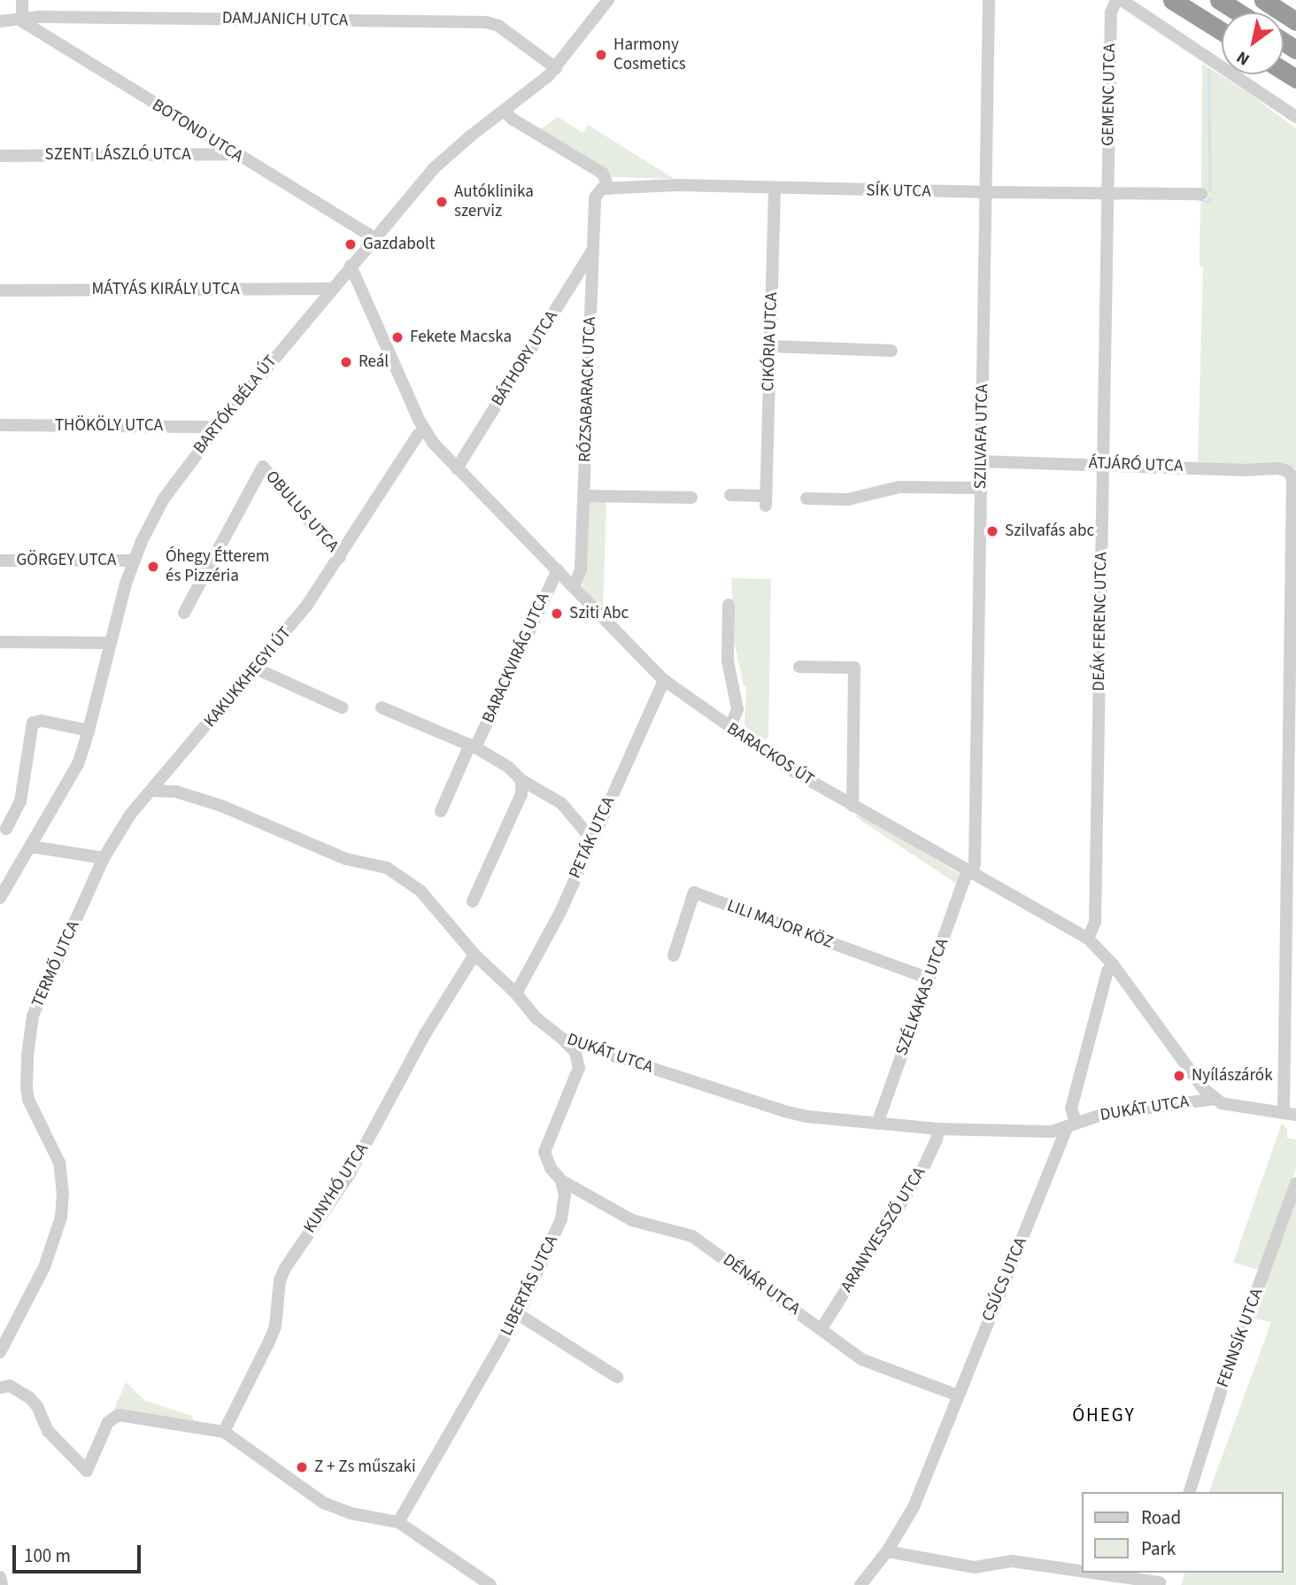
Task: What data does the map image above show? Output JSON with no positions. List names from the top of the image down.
{
  "streets": {
    "street": [
      "DAMJANICH UTCA",
      "GEMENC UTCA",
      "BOTOND UTCA",
      "SZENT LÁSZLÓ UTCA",
      "SÍK UTCA",
      "MÁTYÁS KIRÁLY UTCA",
      "CIKÓRIA UTCA",
      "BÁTHORY UTCA",
      "RÓZSABARACK UTCA",
      "BARTÓK BÉLA ÚT",
      "THÖKÖLY UTCA",
      "SZILVAFA UTCA",
      "ÁTJÁRÓ UTCA",
      "OBULUS UTCA",
      "GÖRGEY UTCA",
      "DEÁK FERENC UTCA",
      "BARACKVIRÁG UTCA",
      "KAKUKKHEGYI ÚT",
      "BARACKOS ÚT",
      "PETÁK UTCA",
      "LILI MAJOR KÖZ",
      "TERMŐ UTCA",
      "SZÉLKAKAS UTCA",
      "DUKÁT UTCA",
      "KUNYHÓ UTCA",
      "ARANYVESSZŐ UTCA",
      "CSÚCS UTCA",
      "DÉNÁR UTCA",
      "LIBERTÁS UTCA",
      "FENNSÍK UTCA"
    ]
  },
  "crossings": [
    ["DAMJANICH UTCA", "BOTOND UTCA"],
    ["DAMJANICH UTCA", "BARTÓK BÉLA ÚT"],
    ["GEMENC UTCA", "SÍK UTCA"],
    ["GEMENC UTCA", "DEÁK FERENC UTCA"],
    ["BOTOND UTCA", "SZENT LÁSZLÓ UTCA"],
    ["BOTOND UTCA", "BARTÓK BÉLA ÚT"],
    ["SÍK UTCA", "CIKÓRIA UTCA"],
    ["SÍK UTCA", "RÓZSABARACK UTCA"],
    ["SÍK UTCA", "SZILVAFA UTCA"],
    ["SÍK UTCA", "DEÁK FERENC UTCA"],
    ["MÁTYÁS KIRÁLY UTCA", "BARTÓK BÉLA ÚT"],
    ["BÁTHORY UTCA", "RÓZSABARACK UTCA"],
    ["BÁTHORY UTCA", "BARACKOS ÚT"],
    ["RÓZSABARACK UTCA", "BARACKOS ÚT"],
    ["BARTÓK BÉLA ÚT", "THÖKÖLY UTCA"],
    ["BARTÓK BÉLA ÚT", "GÖRGEY UTCA"],
    ["BARTÓK BÉLA ÚT", "BARACKOS ÚT"],
    ["SZILVAFA UTCA", "ÁTJÁRÓ UTCA"],
    ["SZILVAFA UTCA", "BARACKOS ÚT"],
    ["SZILVAFA UTCA", "SZÉLKAKAS UTCA"],
    ["ÁTJÁRÓ UTCA", "DEÁK FERENC UTCA"],
    ["OBULUS UTCA", "KAKUKKHEGYI ÚT"],
    ["DEÁK FERENC UTCA", "BARACKOS ÚT"],
    ["BARACKVIRÁG UTCA", "BARACKOS ÚT"],
    ["KAKUKKHEGYI ÚT", "BARACKOS ÚT"],
    ["KAKUKKHEGYI ÚT", "TERMŐ UTCA"],
    ["KAKUKKHEGYI ÚT", "DUKÁT UTCA"],
    ["BARACKOS ÚT", "PETÁK UTCA"],
    ["BARACKOS ÚT", "SZÉLKAKAS UTCA"],
    ["BARACKOS ÚT", "DUKÁT UTCA"],
    ["BARACKOS ÚT", "CSÚCS UTCA"],
    ["PETÁK UTCA", "DUKÁT UTCA"],
    ["LILI MAJOR KÖZ", "SZÉLKAKAS UTCA"],
    ["SZÉLKAKAS UTCA", "DUKÁT UTCA"],
    ["DUKÁT UTCA", "KUNYHÓ UTCA"],
    ["DUKÁT UTCA", "ARANYVESSZŐ UTCA"],
    ["DUKÁT UTCA", "CSÚCS UTCA"],
    ["DUKÁT UTCA", "LIBERTÁS UTCA"],
    ["ARANYVESSZŐ UTCA", "DÉNÁR UTCA"],
    ["CSÚCS UTCA", "DÉNÁR UTCA"],
    ["DÉNÁR UTCA", "LIBERTÁS UTCA"]
  ],
  "districts": ["ÓHEGY"],
  "places": [
    "Harmony Cosmetics",
    "Autóklinika szerviz",
    "Gazdabolt",
    "Fekete Macska",
    "Reál",
    "Szilvafás abc",
    "Óhegy Étterem és Pizzéria",
    "Sziti Abc",
    "Nyílászárók",
    "Z + Zs műszaki"
  ],
  "legend": ["Road", "Park"],
  "scale_bar": "100 m",
  "north": "bottom left"
}
